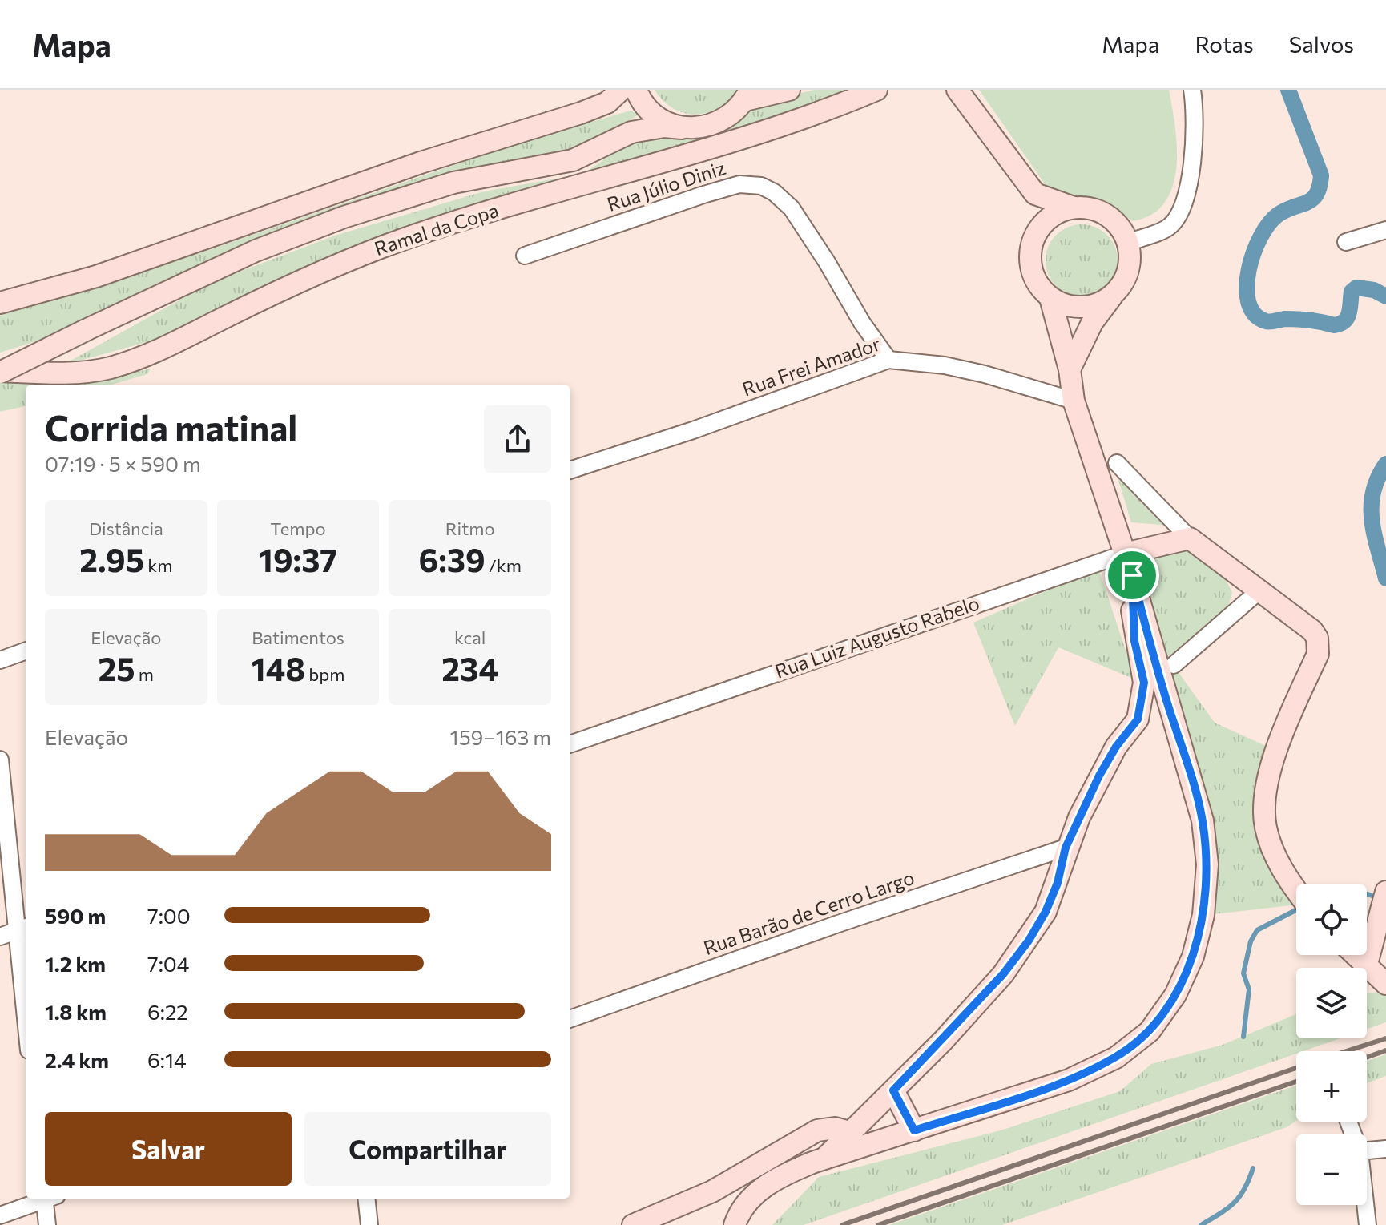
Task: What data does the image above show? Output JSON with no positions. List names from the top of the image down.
{
  "streets": {
    "street": [
      "Rua Júlio Diniz",
      "Ramal da Copa",
      "Rua Frei Amador",
      "Rua Luiz Augusto Rabelo",
      "Rua Barão de Cerro Largo"
    ]
  },
  "crossings": [
    ["Rua Júlio Diniz", "Rua Frei Amador"]
  ],
  "page": {
    "header": "Mapa",
    "nav": ["Mapa", "Rotas", "Salvos"],
    "heading": ["Corrida matinal", "07:19 · 5 × 590 m"],
    "stats": [
      ["Distância", "2.95 km"],
      ["Tempo", "19:37"],
      ["Ritmo", "6:39 /km"],
      ["Elevação", "25 m"],
      ["Batimentos", "148 bpm"],
      ["kcal", "234"]
    ],
    "chart": ["Elevação", "159–163 m"],
    "map_buttons": ["+", "−"],
    "list": [
      {
        "name": "590 m",
        "note": "7:00"
      },
      {
        "name": "1.2 km",
        "note": "7:04"
      },
      {
        "name": "1.8 km",
        "note": "6:22"
      },
      {
        "name": "2.4 km",
        "note": "6:14"
      }
    ],
    "buttons": ["Salvar", "Compartilhar"]
  }
}
